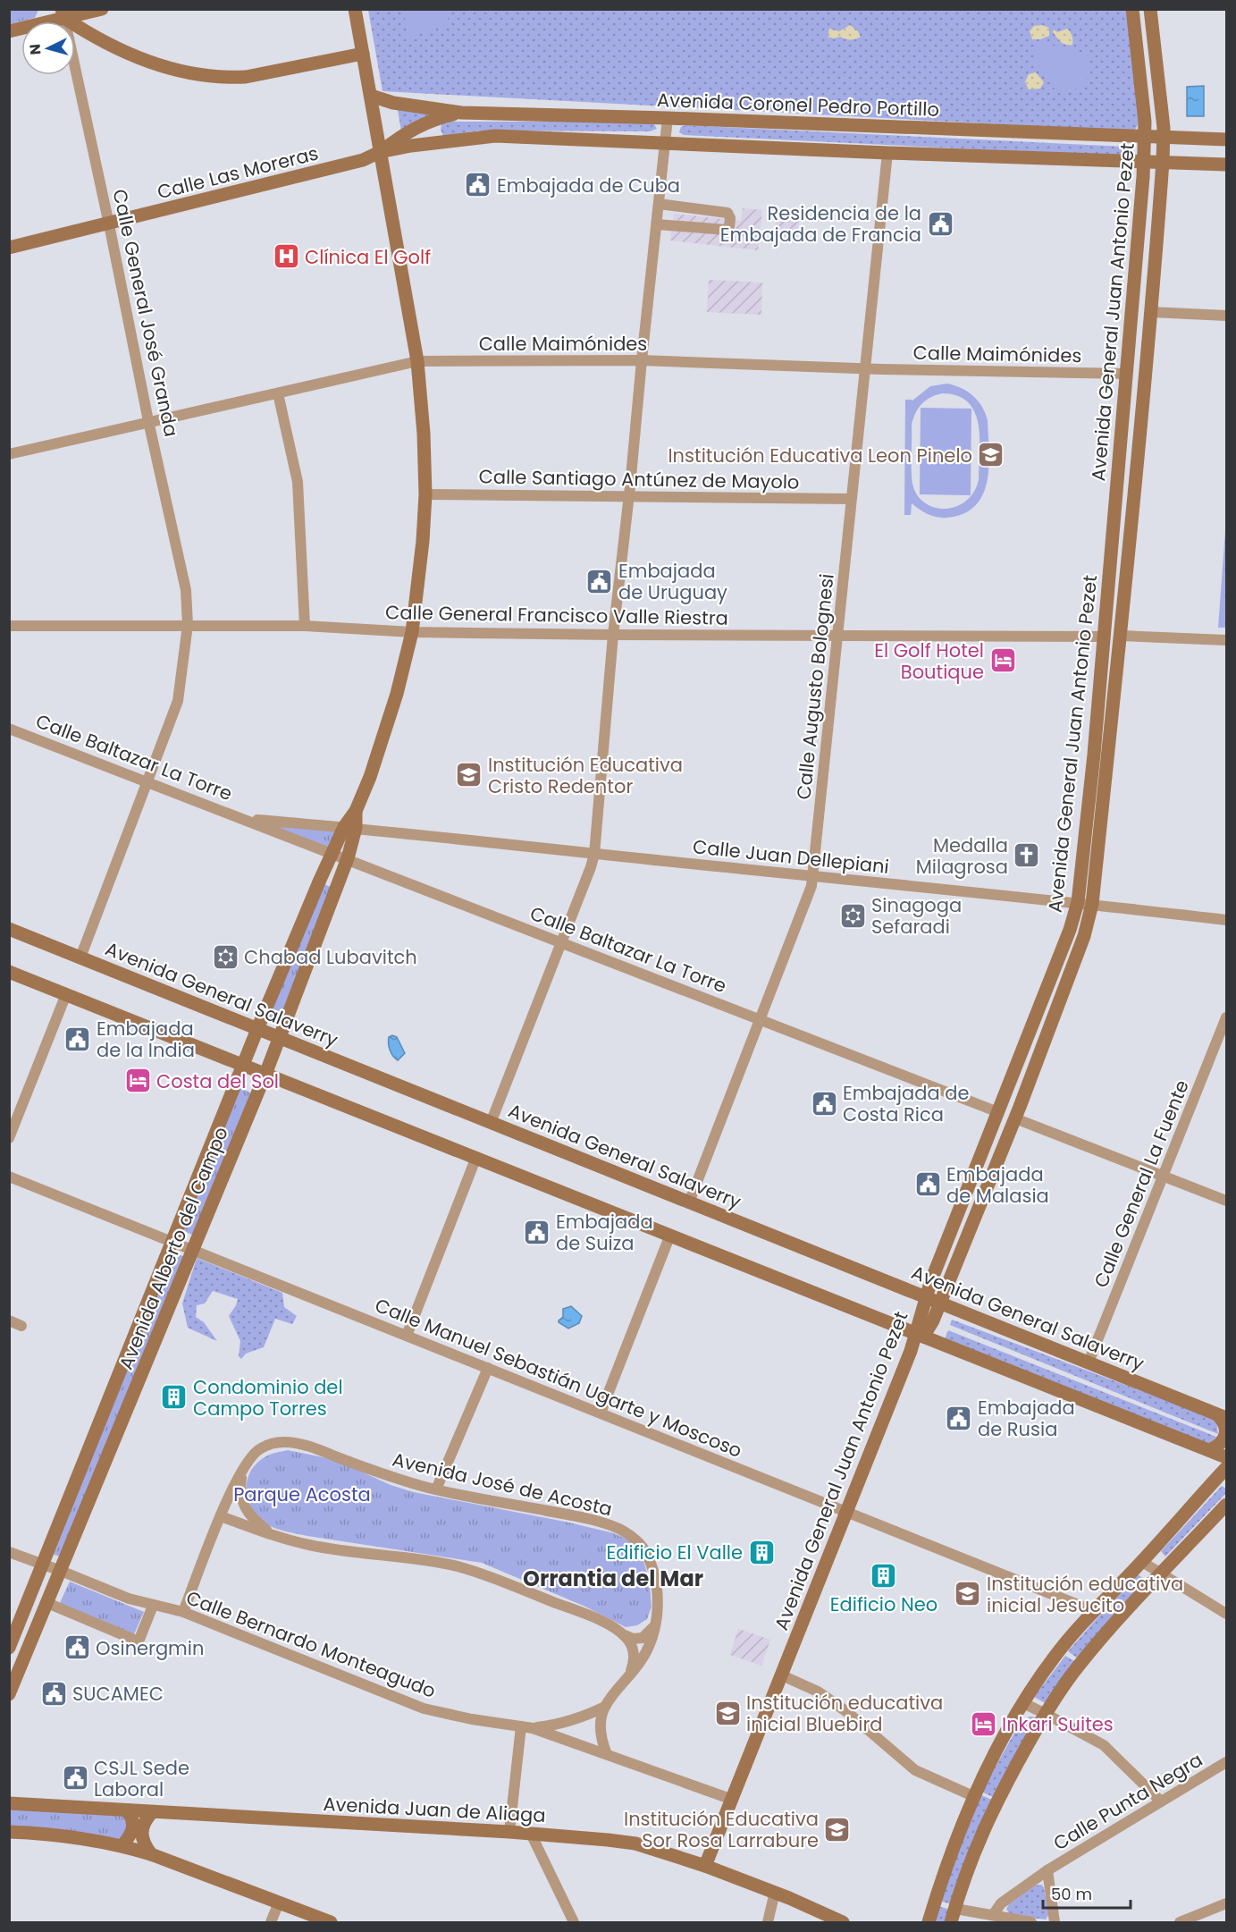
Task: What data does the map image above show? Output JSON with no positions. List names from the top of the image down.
{
  "streets": {
    "main road": [
      "Avenida Coronel Pedro Portillo",
      "Calle Las Moreras",
      "Avenida General Juan Antonio Pezet",
      "Avenida General Salaverry",
      "Avenida Alberto del Campo",
      "Avenida Juan de Aliaga"
    ],
    "street": [
      "Calle General José Granda",
      "Calle Maimónides",
      "Calle Santiago Antúnez de Mayolo",
      "Calle General Francisco Valle Riestra",
      "Calle Augusto Bolognesi",
      "Calle Baltazar La Torre",
      "Calle Juan Dellepiani",
      "Calle General La Fuente",
      "Calle Manuel Sebastián Ugarte y Moscoso",
      "Avenida José de Acosta",
      "Calle Bernardo Monteagudo",
      "Calle Punta Negra"
    ]
  },
  "crossings": [
    ["Avenida Coronel Pedro Portillo", "Avenida General Juan Antonio Pezet"],
    ["Avenida Coronel Pedro Portillo", "Avenida Alberto del Campo"],
    ["Calle Las Moreras", "Calle General José Granda"],
    ["Calle Las Moreras", "Avenida Alberto del Campo"],
    ["Avenida General Juan Antonio Pezet", "Calle Maimónides"],
    ["Avenida General Juan Antonio Pezet", "Calle General Francisco Valle Riestra"],
    ["Avenida General Juan Antonio Pezet", "Calle Baltazar La Torre"],
    ["Avenida General Juan Antonio Pezet", "Calle Juan Dellepiani"],
    ["Avenida General Juan Antonio Pezet", "Avenida General Salaverry"],
    ["Avenida General Juan Antonio Pezet", "Calle Manuel Sebastián Ugarte y Moscoso"],
    ["Avenida General Juan Antonio Pezet", "Calle Bernardo Monteagudo"],
    ["Avenida General Juan Antonio Pezet", "Avenida Juan de Aliaga"],
    ["Calle General José Granda", "Calle Maimónides"],
    ["Calle General José Granda", "Calle General Francisco Valle Riestra"],
    ["Calle General José Granda", "Calle Baltazar La Torre"],
    ["Calle General José Granda", "Avenida General Salaverry"],
    ["Calle Maimónides", "Calle Augusto Bolognesi"],
    ["Calle Maimónides", "Avenida Alberto del Campo"],
    ["Calle Santiago Antúnez de Mayolo", "Calle Augusto Bolognesi"],
    ["Calle Santiago Antúnez de Mayolo", "Avenida Alberto del Campo"],
    ["Calle General Francisco Valle Riestra", "Calle Augusto Bolognesi"],
    ["Calle General Francisco Valle Riestra", "Avenida Alberto del Campo"],
    ["Calle Augusto Bolognesi", "Calle Baltazar La Torre"],
    ["Calle Augusto Bolognesi", "Calle Juan Dellepiani"],
    ["Calle Augusto Bolognesi", "Avenida General Salaverry"],
    ["Calle Baltazar La Torre", "Calle Juan Dellepiani"],
    ["Calle Baltazar La Torre", "Avenida Alberto del Campo"],
    ["Calle Juan Dellepiani", "Avenida Alberto del Campo"],
    ["Avenida General Salaverry", "Calle General La Fuente"],
    ["Avenida General Salaverry", "Avenida Alberto del Campo"],
    ["Avenida Alberto del Campo", "Calle Manuel Sebastián Ugarte y Moscoso"],
    ["Avenida Alberto del Campo", "Calle Bernardo Monteagudo"],
    ["Avenida José de Acosta", "Calle Bernardo Monteagudo"]
  ],
  "districts": ["Orrantia del Mar"],
  "parks": ["Parque Acosta"],
  "places": {
    "public building": [
      "Embajada de Cuba",
      "Residencia de la Embajada de Francia",
      "Embajada de Uruguay",
      "Embajada de la India",
      "Embajada de Costa Rica",
      "Embajada de Malasia",
      "Embajada de Suiza",
      "Embajada de Rusia",
      "Osinergmin",
      "SUCAMEC",
      "CSJL Sede Laboral"
    ],
    "hospital": ["Clínica El Golf"],
    "school or university": [
      "Institución Educativa Leon Pinelo",
      "Institución Educativa Cristo Redentor",
      "Institución educativa inicial Jesucito",
      "Institución educativa inicial Bluebird",
      "Institución Educativa Sor Rosa Larrabure"
    ],
    "hotel": ["El Golf Hotel Boutique", "Costa del Sol", "Inkari Suites"],
    "church": ["Medalla Milagrosa"],
    "synagogue": ["Sinagoga Sefaradi", "Chabad Lubavitch"],
    "building": ["Condominio del Campo Torres", "Edificio El Valle", "Edificio Neo"]
  },
  "scale_bar": "50 m",
  "north": "left"
}
